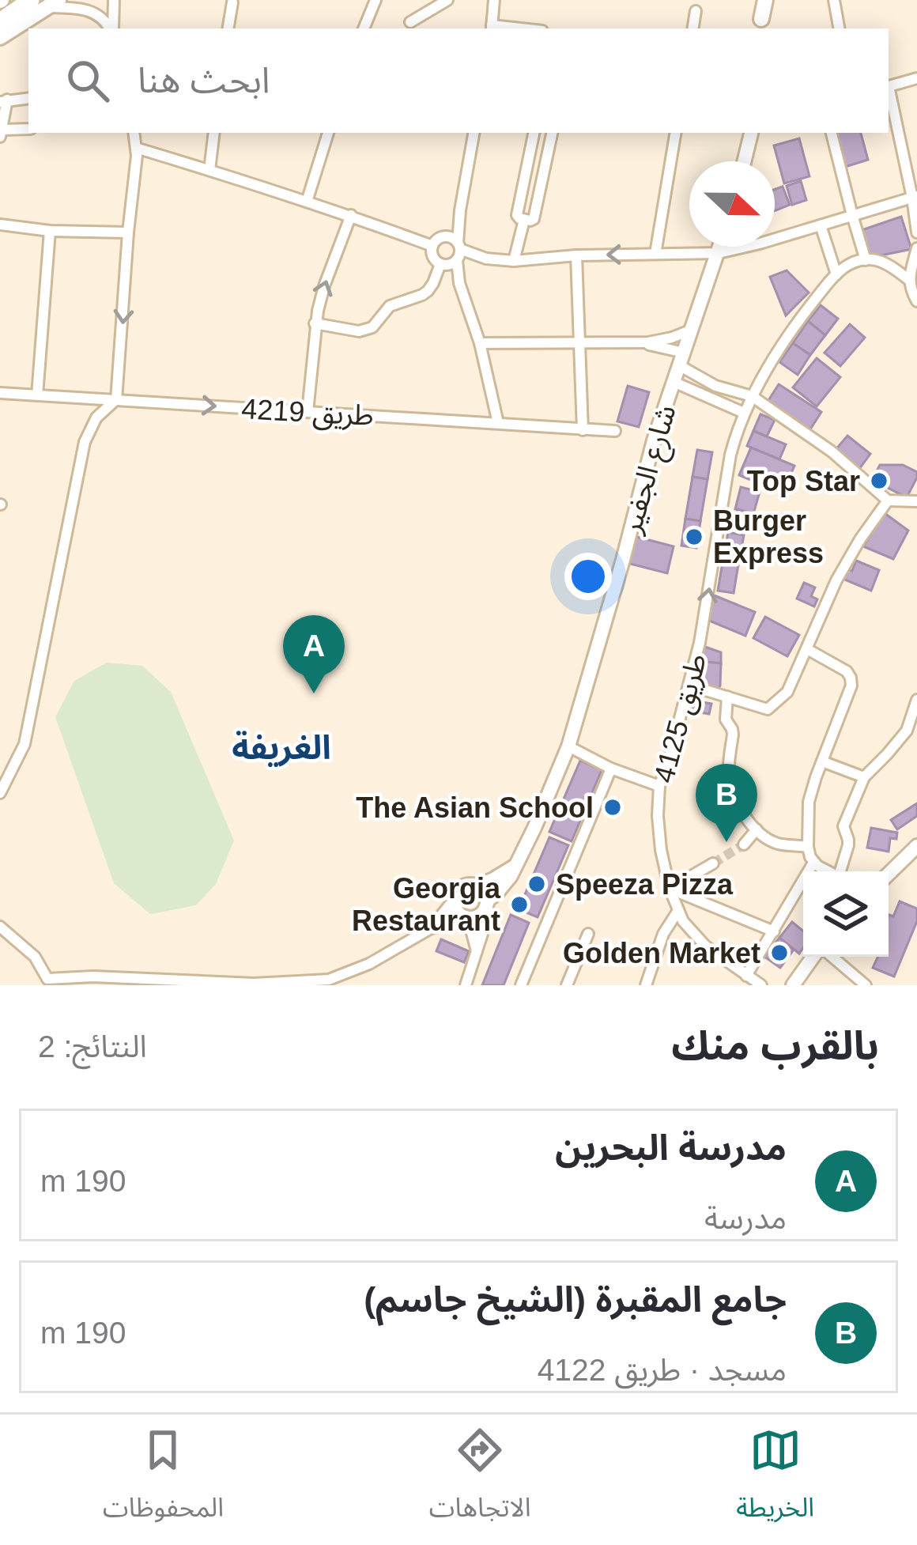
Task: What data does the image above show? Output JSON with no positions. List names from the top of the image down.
{
  "streets": {
    "street": ["طريق 4219", "شارع الجفير", "طريق 4125"]
  },
  "one_way": ["طريق 4125"],
  "districts": ["الغريفة"],
  "places": [
    "Top Star",
    "Burger Express",
    "The Asian School",
    "Speeza Pizza",
    "Georgia Restaurant",
    "Golden Market"
  ],
  "north": "right",
  "page": {
    "search": "ابحث هنا",
    "pins": ["A", "B"],
    "heading": ["بالقرب منك", "النتائج: 2"],
    "list": [
      {
        "mark": "A",
        "name": "مدرسة البحرين",
        "note": "مدرسة",
        "value": "190 m"
      },
      {
        "mark": "B",
        "name": "جامع المقبرة (الشيخ جاسم)",
        "note": "مسجد · طريق 4122",
        "value": "190 m"
      }
    ],
    "nav": ["الخريطة", "الاتجاهات", "المحفوظات"]
  }
}
